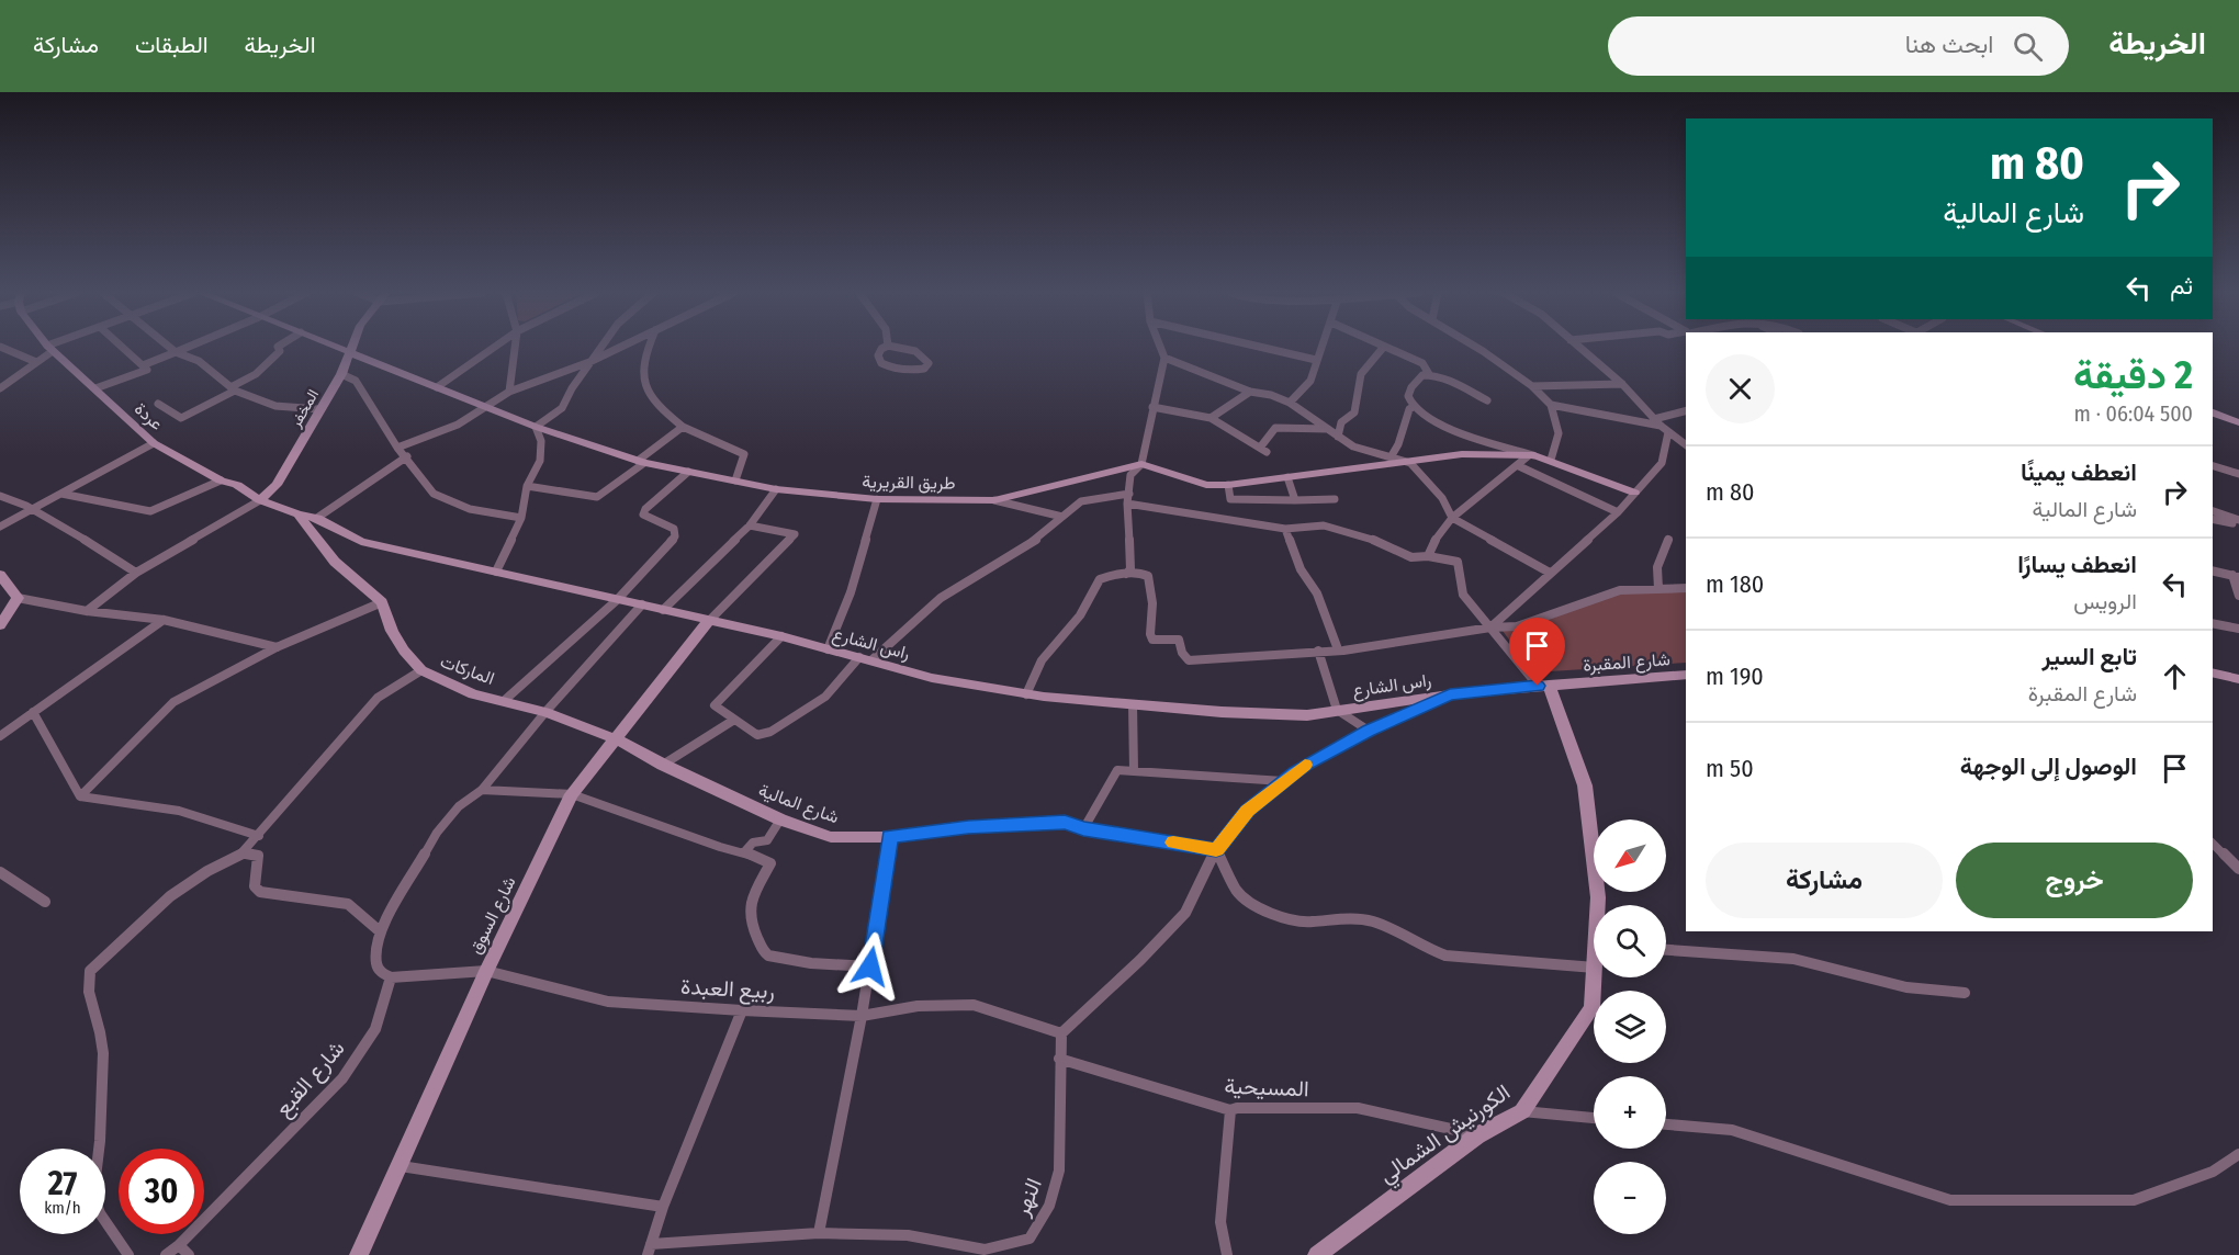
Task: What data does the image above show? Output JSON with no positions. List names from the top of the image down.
{
  "streets": {
    "street": [
      "المخفر",
      "عردة",
      "طريق القريرية",
      "راس الشارع",
      "شارع المقبرة",
      "الماركات",
      "شارع المالية",
      "شارع السوق",
      "ربيع العبدة",
      "شارع القبع",
      "المسيحية",
      "الكورنيش الشمالي",
      "النهر"
    ]
  },
  "crossings": [
    ["المخفر", "عردة"],
    ["المخفر", "طريق القريرية"],
    ["عردة", "راس الشارع"],
    ["عردة", "الماركات"],
    ["راس الشارع", "شارع المقبرة"],
    ["راس الشارع", "الماركات"],
    ["راس الشارع", "شارع السوق"],
    ["شارع المقبرة", "الكورنيش الشمالي"],
    ["الماركات", "شارع المالية"],
    ["الماركات", "شارع السوق"],
    ["شارع المالية", "شارع السوق"],
    ["شارع السوق", "ربيع العبدة"],
    ["ربيع العبدة", "شارع القبع"],
    ["ربيع العبدة", "النهر"],
    ["المسيحية", "الكورنيش الشمالي"],
    ["المسيحية", "النهر"]
  ],
  "north": "bottom left",
  "page": {
    "header": "الخريطة",
    "search": "ابحث هنا",
    "nav": ["الخريطة", "الطبقات", "مشاركة"],
    "turn": ["80 m", "شارع المالية"],
    "then": "ثم",
    "heading": ["2 دقيقة", "500 m · 06:04"],
    "list": [
      {
        "name": "انعطف يمينًا",
        "note": "شارع المالية",
        "value": "80 m"
      },
      {
        "name": "انعطف يسارًا",
        "note": "الرويس",
        "value": "180 m"
      },
      {
        "name": "تابع السير",
        "note": "شارع المقبرة",
        "value": "190 m"
      },
      {
        "name": "الوصول إلى الوجهة",
        "value": "50 m"
      }
    ],
    "map_buttons": ["+", "−"],
    "buttons": ["خروج", "مشاركة"],
    "speed": "27 km/h",
    "limit": "30"
  }
}
